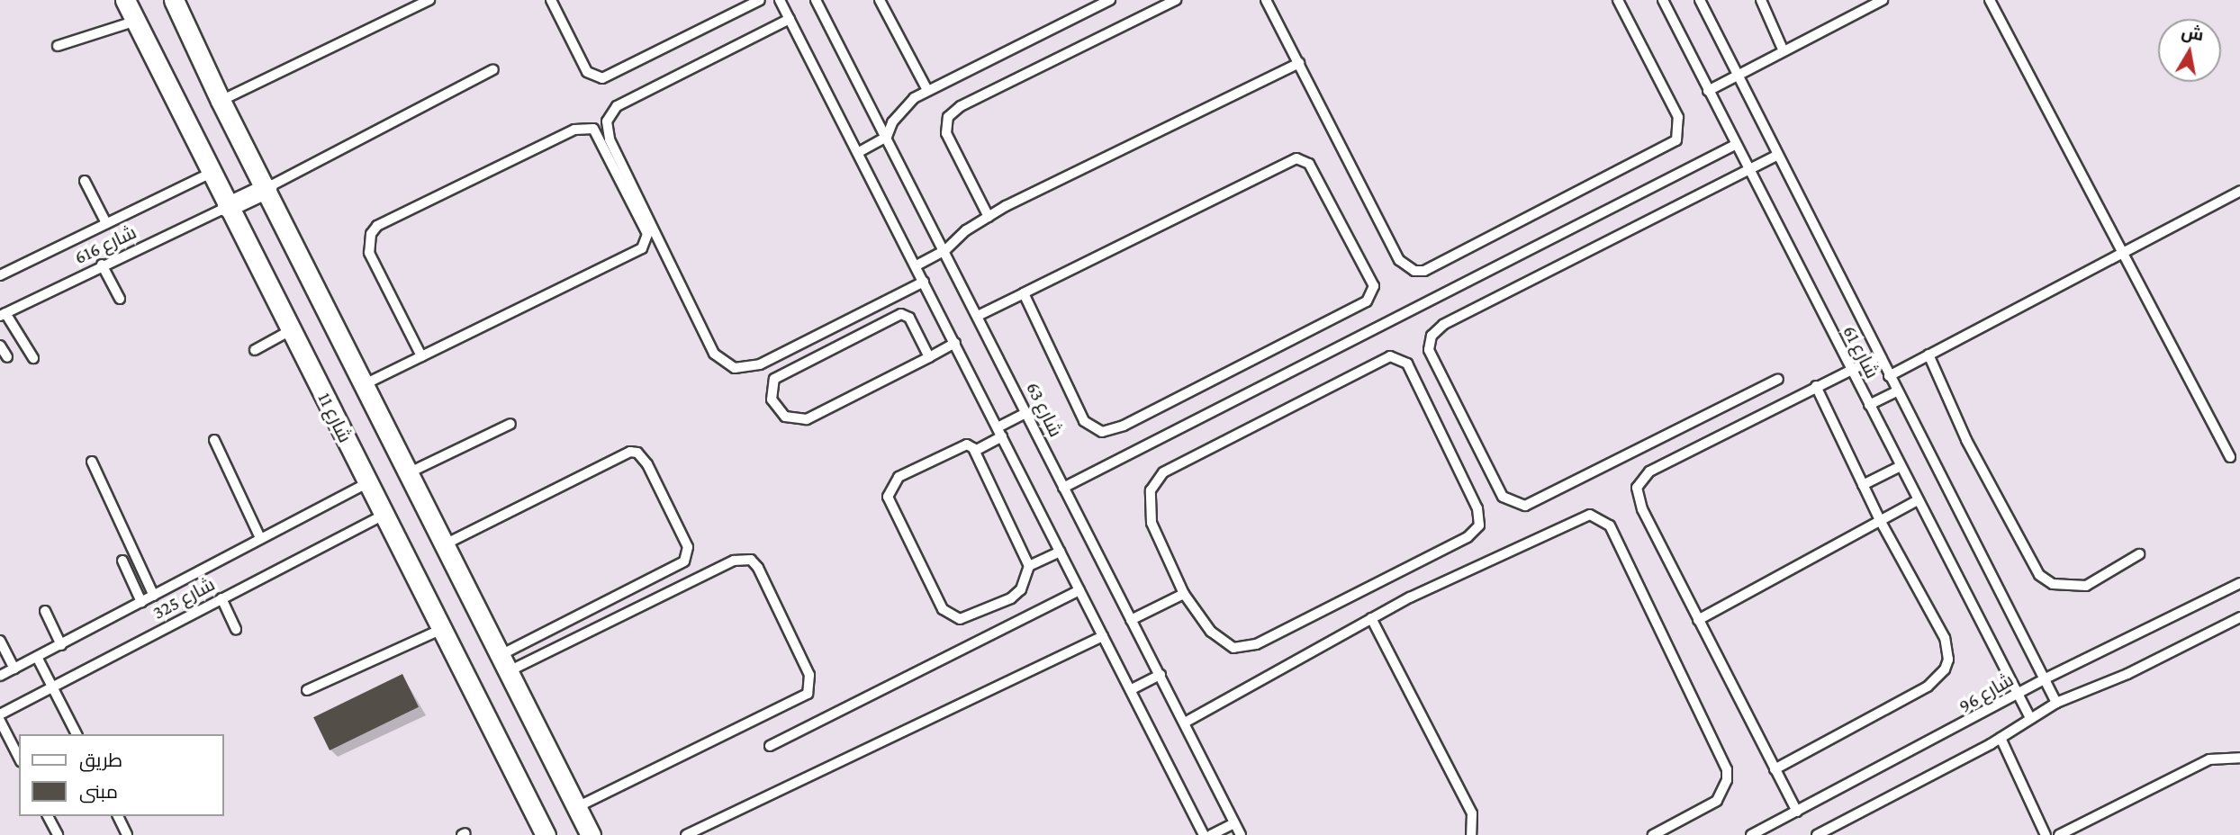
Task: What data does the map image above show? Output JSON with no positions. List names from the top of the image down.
{
  "streets": {
    "street": ["شارع 11"],
    "lane": [
      "شارع 616",
      "شارع 61",
      "شارع 63",
      "شارع 325",
      "شارع 96"
    ]
  },
  "crossings": [
    ["شارع 616", "شارع 11"],
    ["شارع 61", "شارع 96"],
    ["شارع 11", "شارع 325"]
  ],
  "legend": ["طريق", "مبنى"],
  "north": "top"
}
